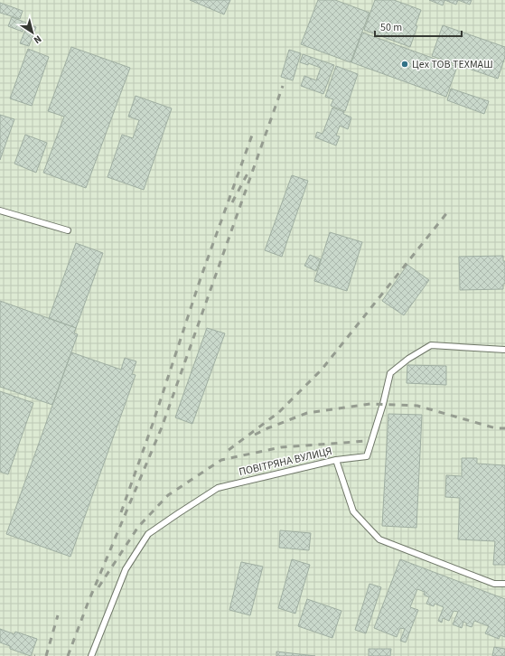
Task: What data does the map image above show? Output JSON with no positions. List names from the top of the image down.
{
  "streets": {
    "lane": ["ПОВІТРЯНА ВУЛИЦЯ"]
  },
  "places": ["Цех ТОВ ТЕХМАШ"],
  "scale_bar": "50 m",
  "north": "bottom right"
}
